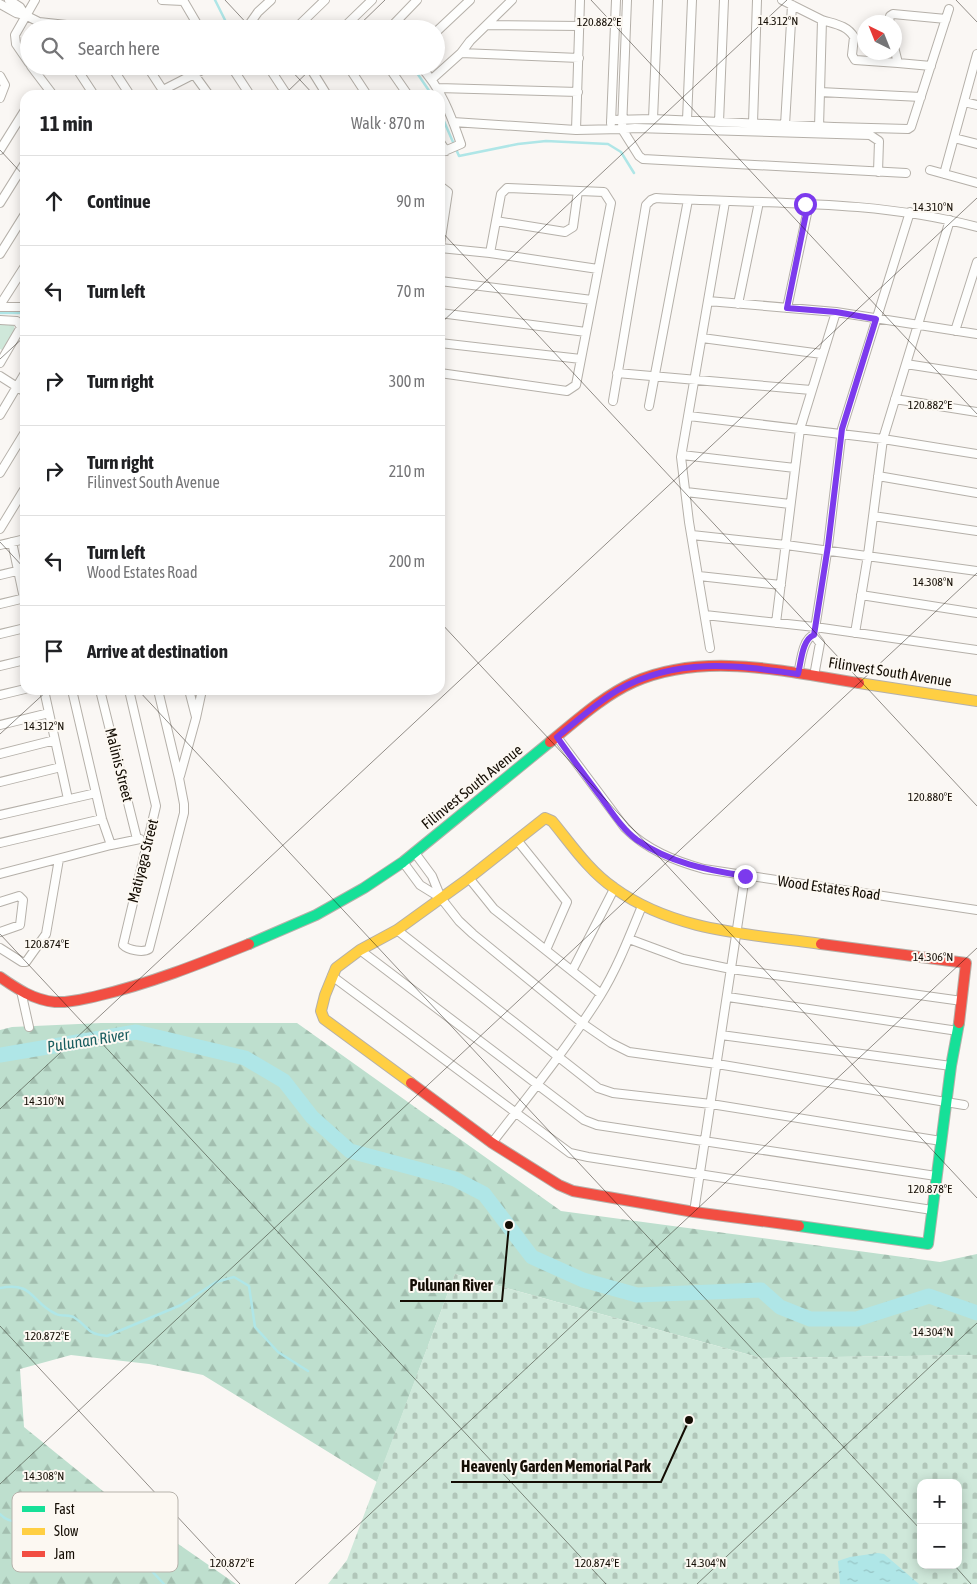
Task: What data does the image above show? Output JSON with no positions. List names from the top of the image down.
{
  "streets": {
    "street": [
      "Filinvest South Avenue",
      "Malinis Street",
      "Matiyaga Street",
      "Wood Estates Road"
    ]
  },
  "crossings": [
    ["Filinvest South Avenue", "Wood Estates Road"]
  ],
  "water": ["Pulunan River"],
  "places": ["Pulunan River", "Heavenly Garden Memorial Park"],
  "legend": ["Fast", "Slow", "Jam"],
  "north": "top left",
  "page": {
    "search": "Search here",
    "heading": ["11 min", "Walk · 870 m"],
    "list": [
      ["Continue", "90 m"],
      ["Turn left", "70 m"],
      ["Turn right", "300 m"],
      ["Turn right", "Filinvest South Avenue", "210 m"],
      ["Turn left", "Wood Estates Road", "200 m"],
      "Arrive at destination"
    ],
    "map_buttons": ["+", "−"]
  },
  "coordinates": [
    "14.312°N",
    "120.882°E",
    "14.310°N",
    "14.308°N",
    "120.880°E",
    "120.874°E",
    "14.306°N",
    "120.878°E",
    "14.304°N",
    "120.872°E"
  ]
}
